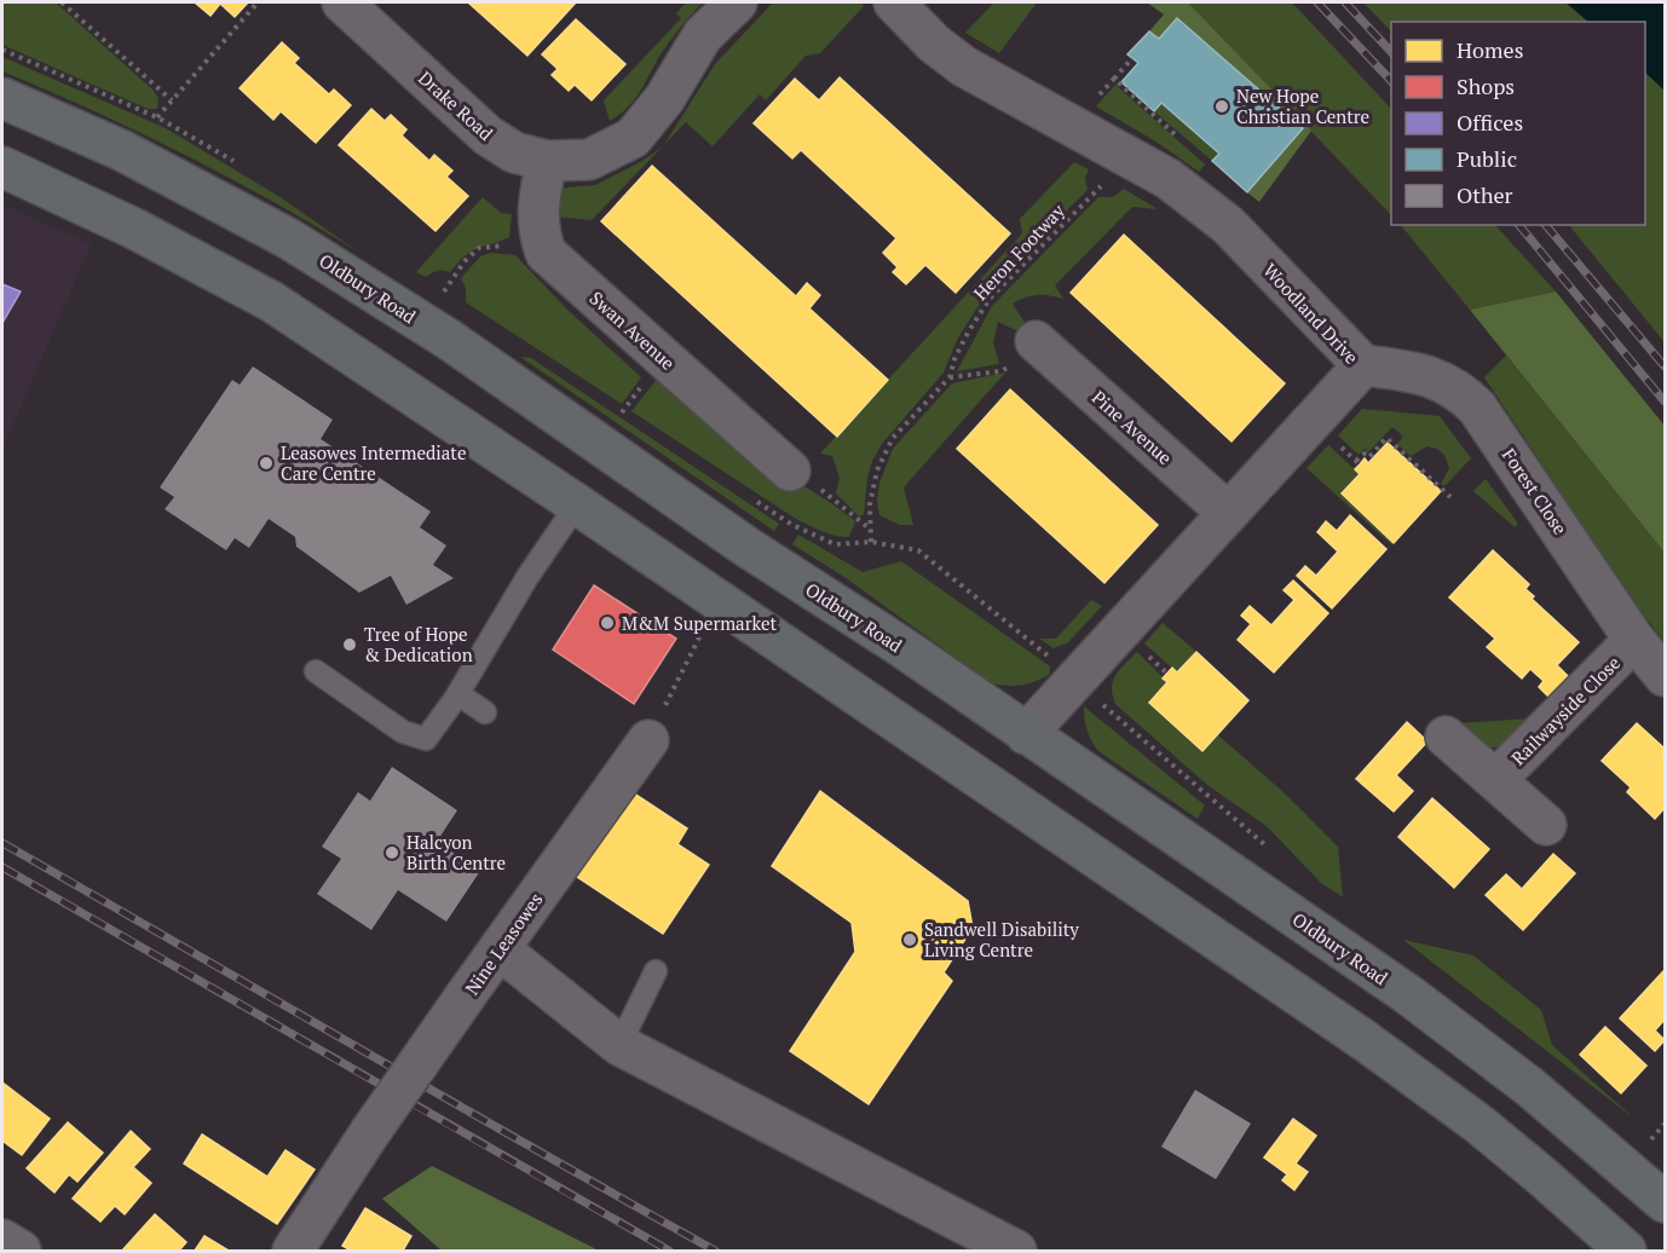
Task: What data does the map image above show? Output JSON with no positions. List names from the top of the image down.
{
  "streets": {
    "main road": ["Oldbury Road"],
    "street": [
      "Drake Road",
      "Woodland Drive",
      "Swan Avenue",
      "Pine Avenue",
      "Forest Close",
      "Railwayside Close",
      "Nine Leasowes"
    ],
    "path": ["Heron Footway"]
  },
  "crossings": [
    ["Drake Road", "Swan Avenue"],
    ["Oldbury Road", "Woodland Drive"],
    ["Woodland Drive", "Pine Avenue"],
    ["Woodland Drive", "Forest Close"],
    ["Forest Close", "Railwayside Close"]
  ],
  "places": [
    "New Hope Christian Centre",
    "Leasowes Intermediate Care Centre",
    "M&M Supermarket",
    "Tree of Hope & Dedication",
    "Halcyon Birth Centre",
    "Sandwell Disability Living Centre"
  ],
  "legend": [
    "Homes",
    "Shops",
    "Offices",
    "Public",
    "Other"
  ]
}
